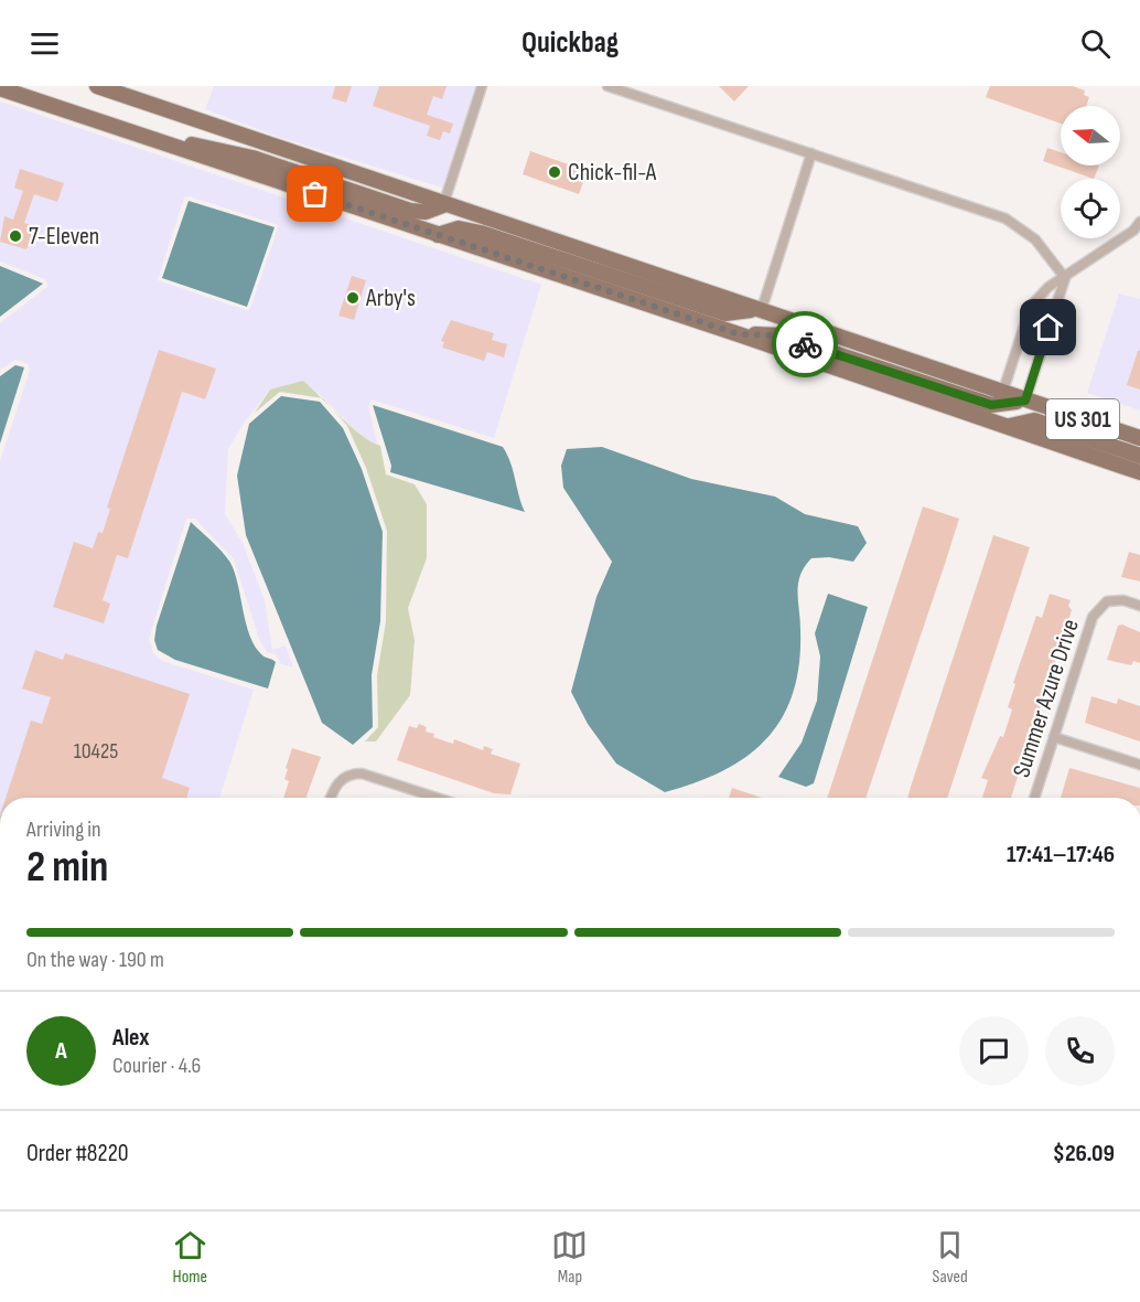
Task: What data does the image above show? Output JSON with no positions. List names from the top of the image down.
{
  "streets": {
    "main road": ["US 301"],
    "street": ["Summer Azure Drive"]
  },
  "places": ["Chick-fil-A", "7-Eleven", "Arby's"],
  "house_numbers": ["10425"],
  "north": "left",
  "page": {
    "header": "Quickbag",
    "heading": ["2 min", "Arriving in", "17:41–17:46"],
    "panel": [
      "Alex",
      "Courier · 4.6",
      "Order #8220",
      "$26.09"
    ],
    "bar": "On the way · 190 m",
    "round": "A",
    "tabs": ["Home", "Map", "Saved"]
  }
}
